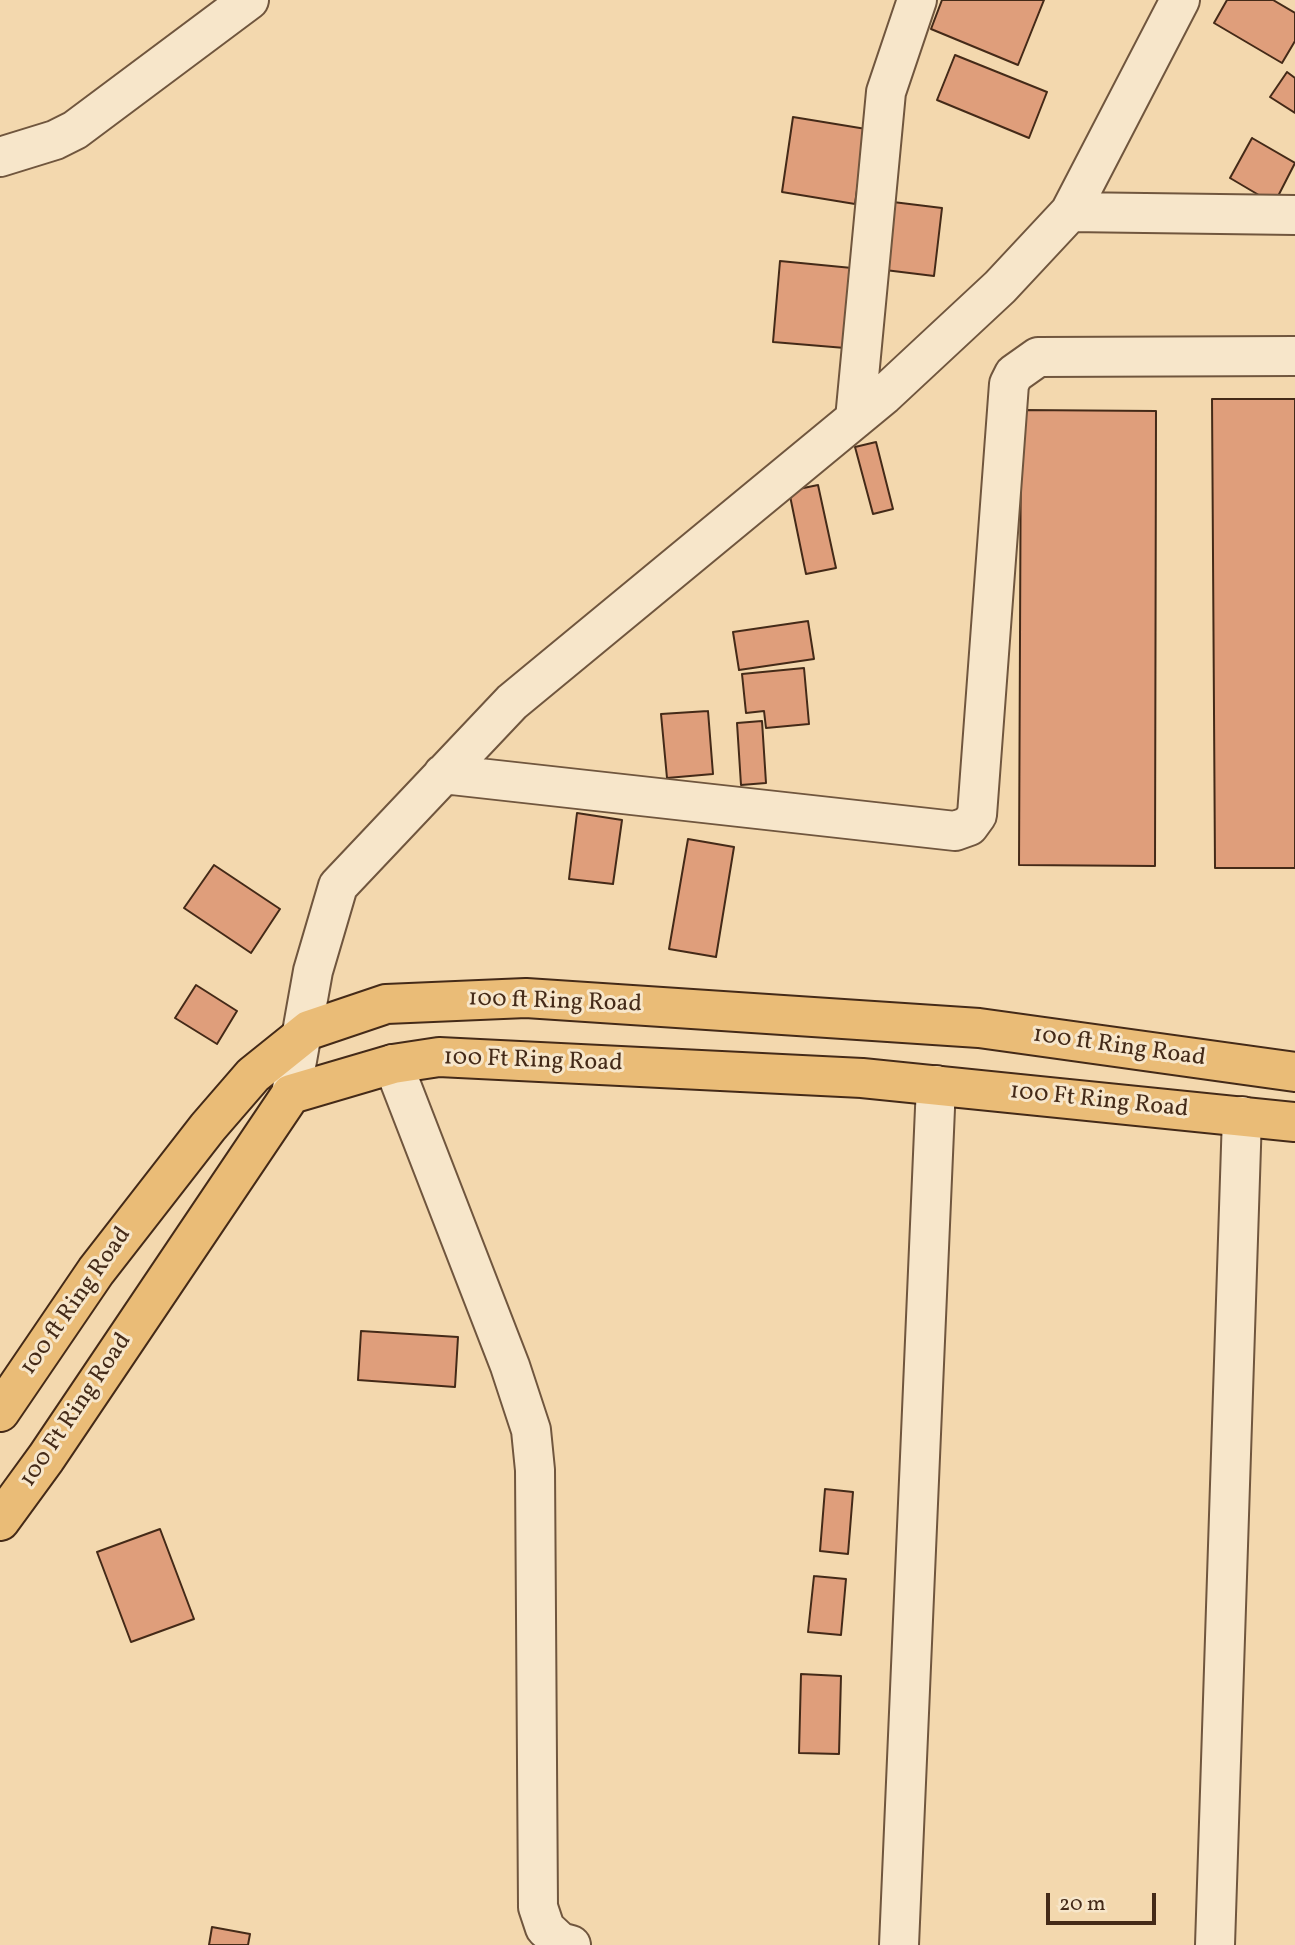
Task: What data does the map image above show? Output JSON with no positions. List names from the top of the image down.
{
  "streets": {
    "main road": ["100 ft Ring Road", "100 Ft Ring Road"]
  },
  "scale_bar": "20 m"
}
